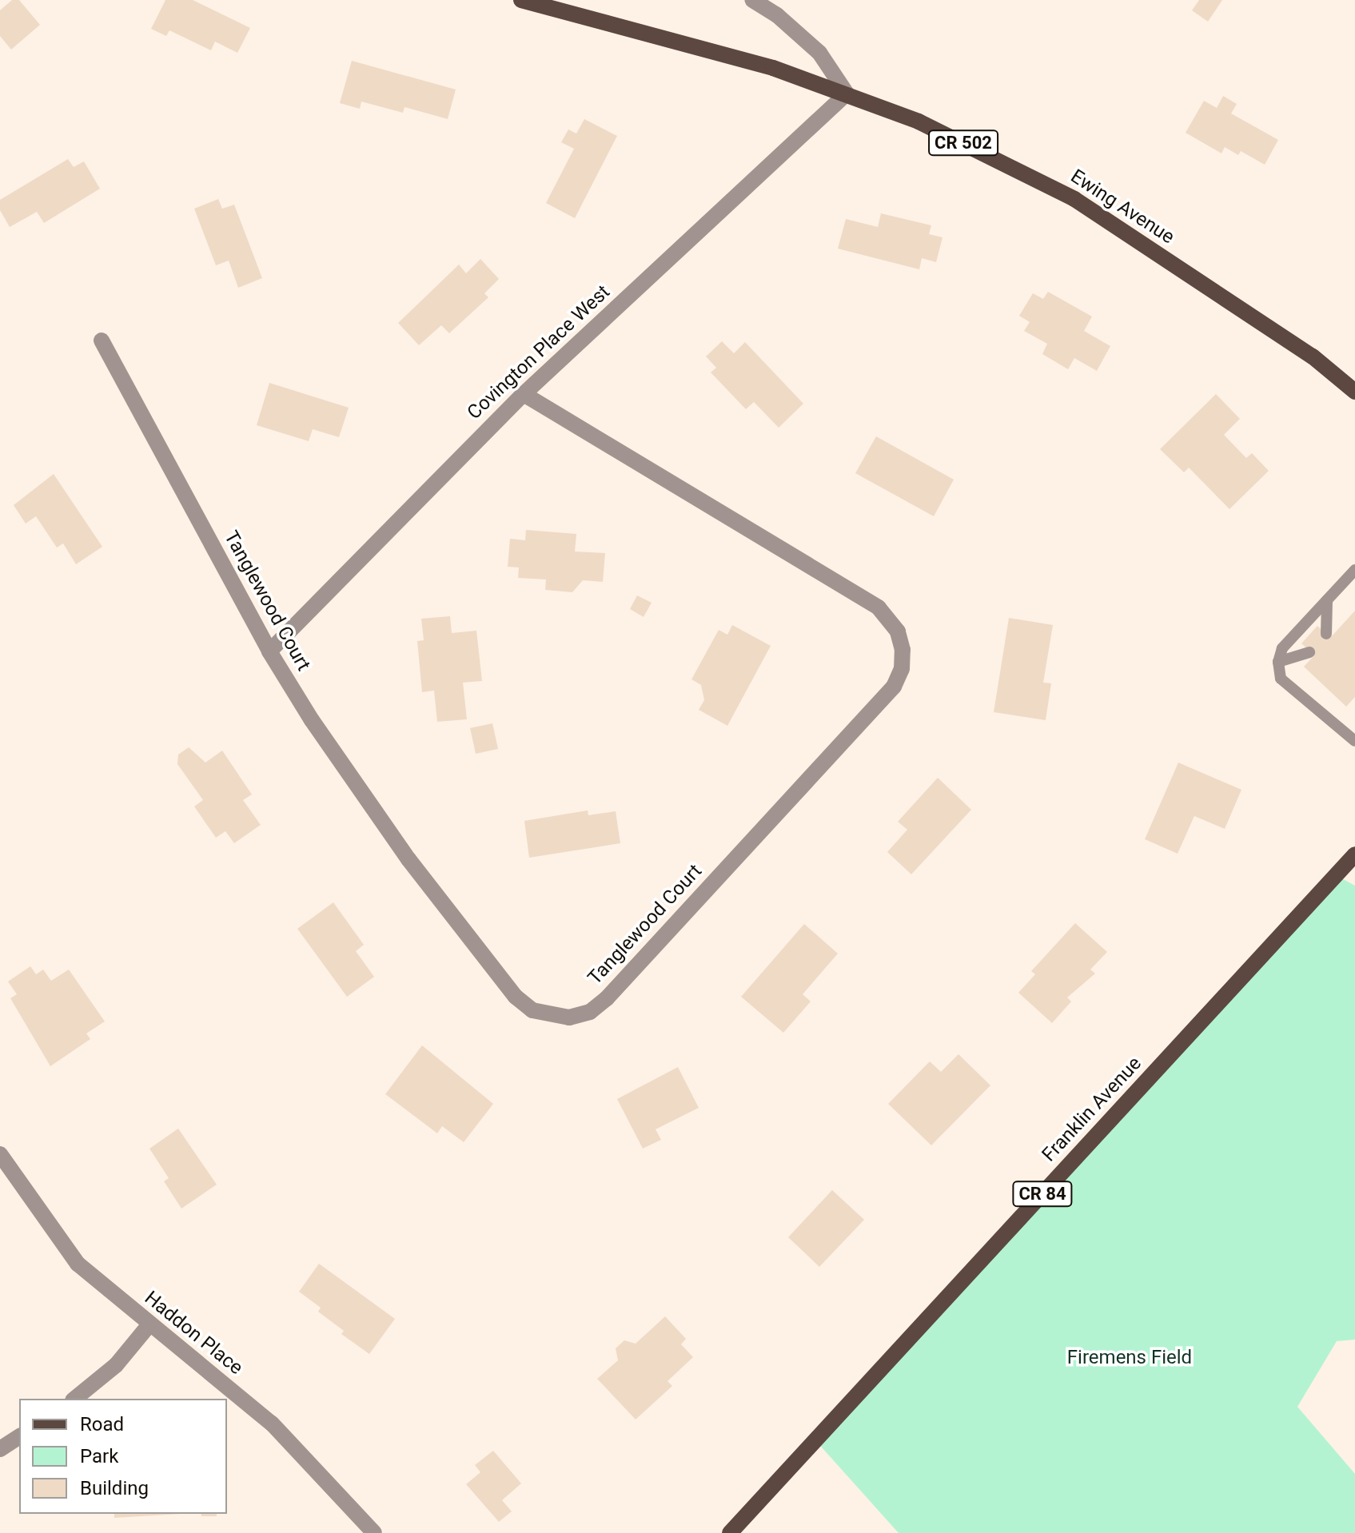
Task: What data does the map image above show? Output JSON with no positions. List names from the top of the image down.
{
  "streets": {
    "main road": [
      "CR 502",
      "Ewing Avenue",
      "Franklin Avenue",
      "CR 84"
    ],
    "street": ["Covington Place West", "Tanglewood Court", "Haddon Place"]
  },
  "crossings": [
    ["Ewing Avenue", "Covington Place West"],
    ["Covington Place West", "Tanglewood Court"]
  ],
  "parks": ["Firemens Field"],
  "legend": ["Road", "Park", "Building"]
}
